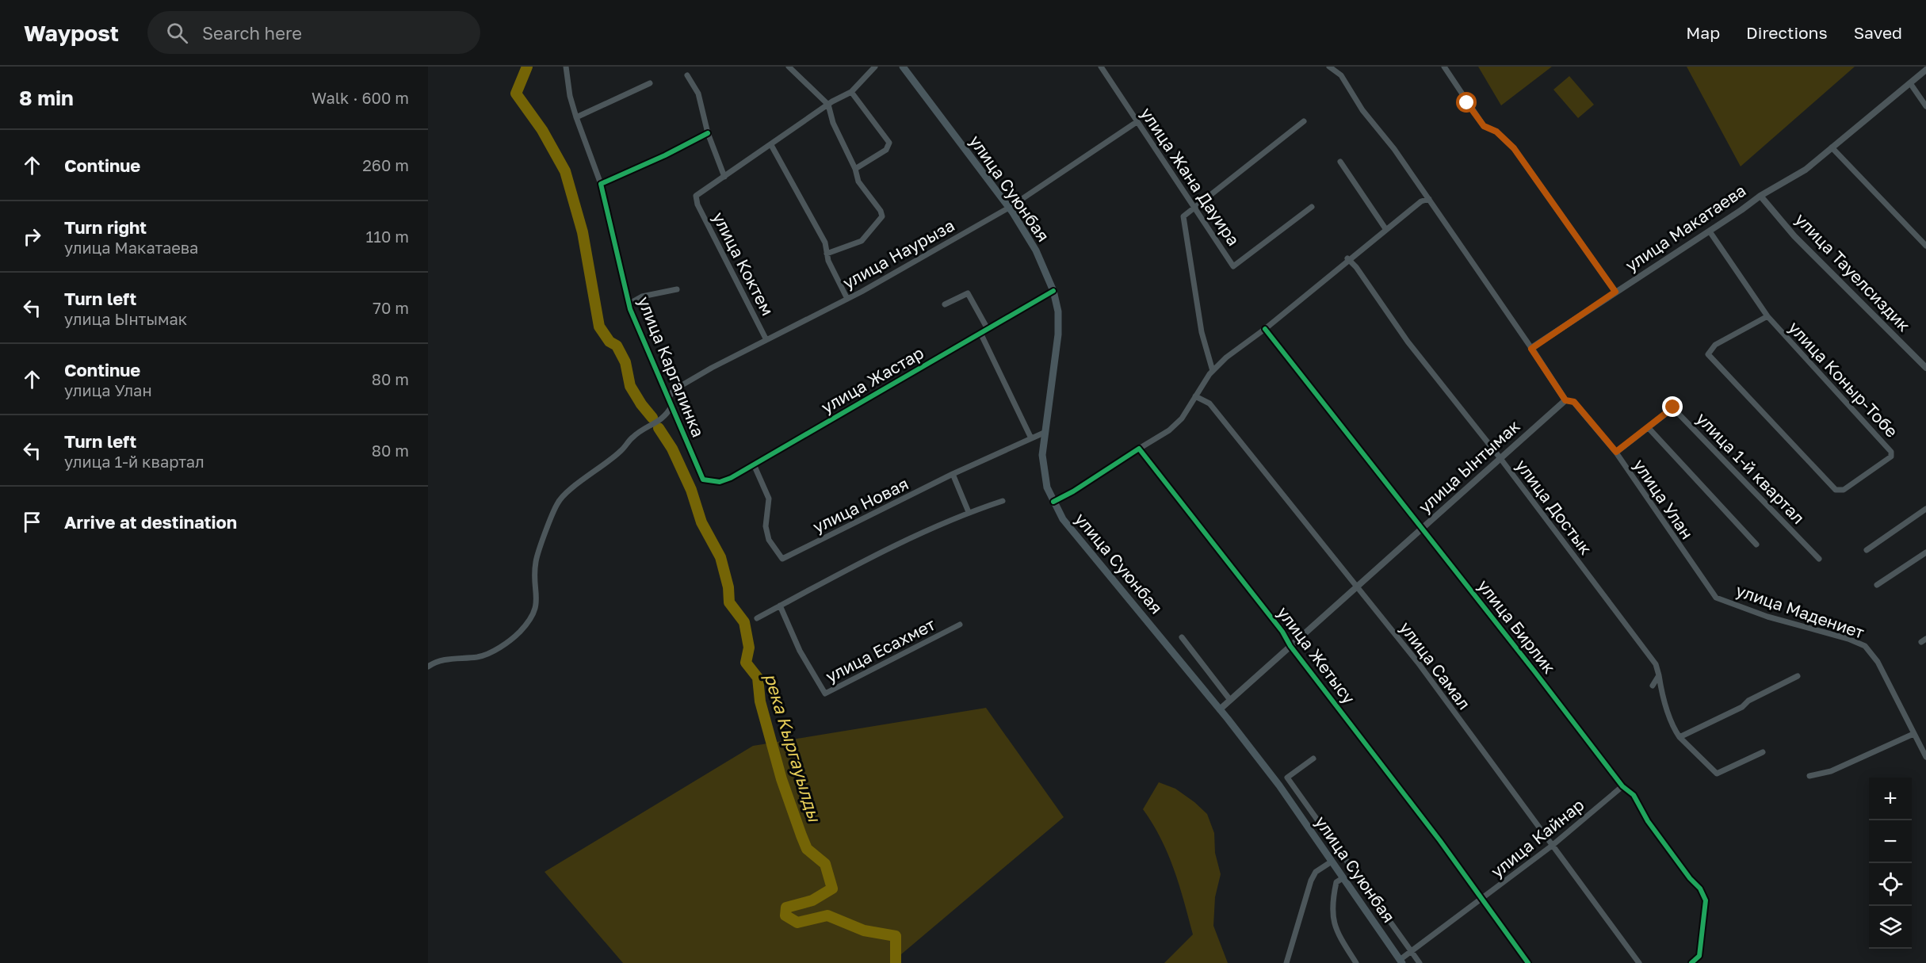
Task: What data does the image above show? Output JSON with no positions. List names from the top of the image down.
{
  "streets": {
    "main road": ["улица Суюнбая"],
    "street": [
      "улица Жана Дауира",
      "улица Макатаева",
      "улица Наурыза",
      "улица Коктем",
      "улица Тауелсиздик",
      "улица Каргалинка",
      "улица Коныр-Тобе",
      "улица Жастар",
      "улица Ынтымак",
      "улица 1-й квартал",
      "улица Улан",
      "улица Новая",
      "улица Достык",
      "улица Мадениет",
      "улица Бирлик",
      "улица Есахмет",
      "улица Жетысу",
      "улица Самал",
      "улица Кайнар"
    ]
  },
  "crossings": [
    ["улица Жана Дауира", "улица Наурыза"],
    ["улица Суюнбая", "улица Наурыза"],
    ["улица Суюнбая", "улица Жастар"],
    ["улица Суюнбая", "улица Ынтымак"],
    ["улица Суюнбая", "улица Новая"],
    ["улица Суюнбая", "улица Кайнар"],
    ["улица Макатаева", "улица Тауелсиздик"],
    ["улица Макатаева", "улица Коныр-Тобе"],
    ["улица Наурыза", "улица Коктем"],
    ["улица Наурыза", "улица Каргалинка"],
    ["улица Каргалинка", "улица Жастар"],
    ["улица Жастар", "улица Новая"],
    ["улица Ынтымак", "улица Улан"],
    ["улица Ынтымак", "улица Достык"],
    ["улица Ынтымак", "улица Бирлик"],
    ["улица Ынтымак", "улица Жетысу"],
    ["улица Ынтымак", "улица Самал"],
    ["улица 1-й квартал", "улица Улан"],
    ["улица Улан", "улица Мадениет"],
    ["улица Бирлик", "улица Кайнар"],
    ["улица Жетысу", "улица Кайнар"],
    ["улица Самал", "улица Кайнар"]
  ],
  "water": ["река Кыргауылды"],
  "page": {
    "header": "Waypost",
    "search": "Search here",
    "nav": ["Map", "Directions", "Saved"],
    "heading": ["8 min", "Walk · 600 m"],
    "list": [
      ["Continue", "260 m"],
      ["Turn right", "улица Макатаева", "110 m"],
      ["Turn left", "улица Ынтымак", "70 m"],
      ["Continue", "улица Улан", "80 m"],
      ["Turn left", "улица 1-й квартал", "80 m"],
      "Arrive at destination"
    ],
    "map_buttons": ["+", "−"]
  }
}
